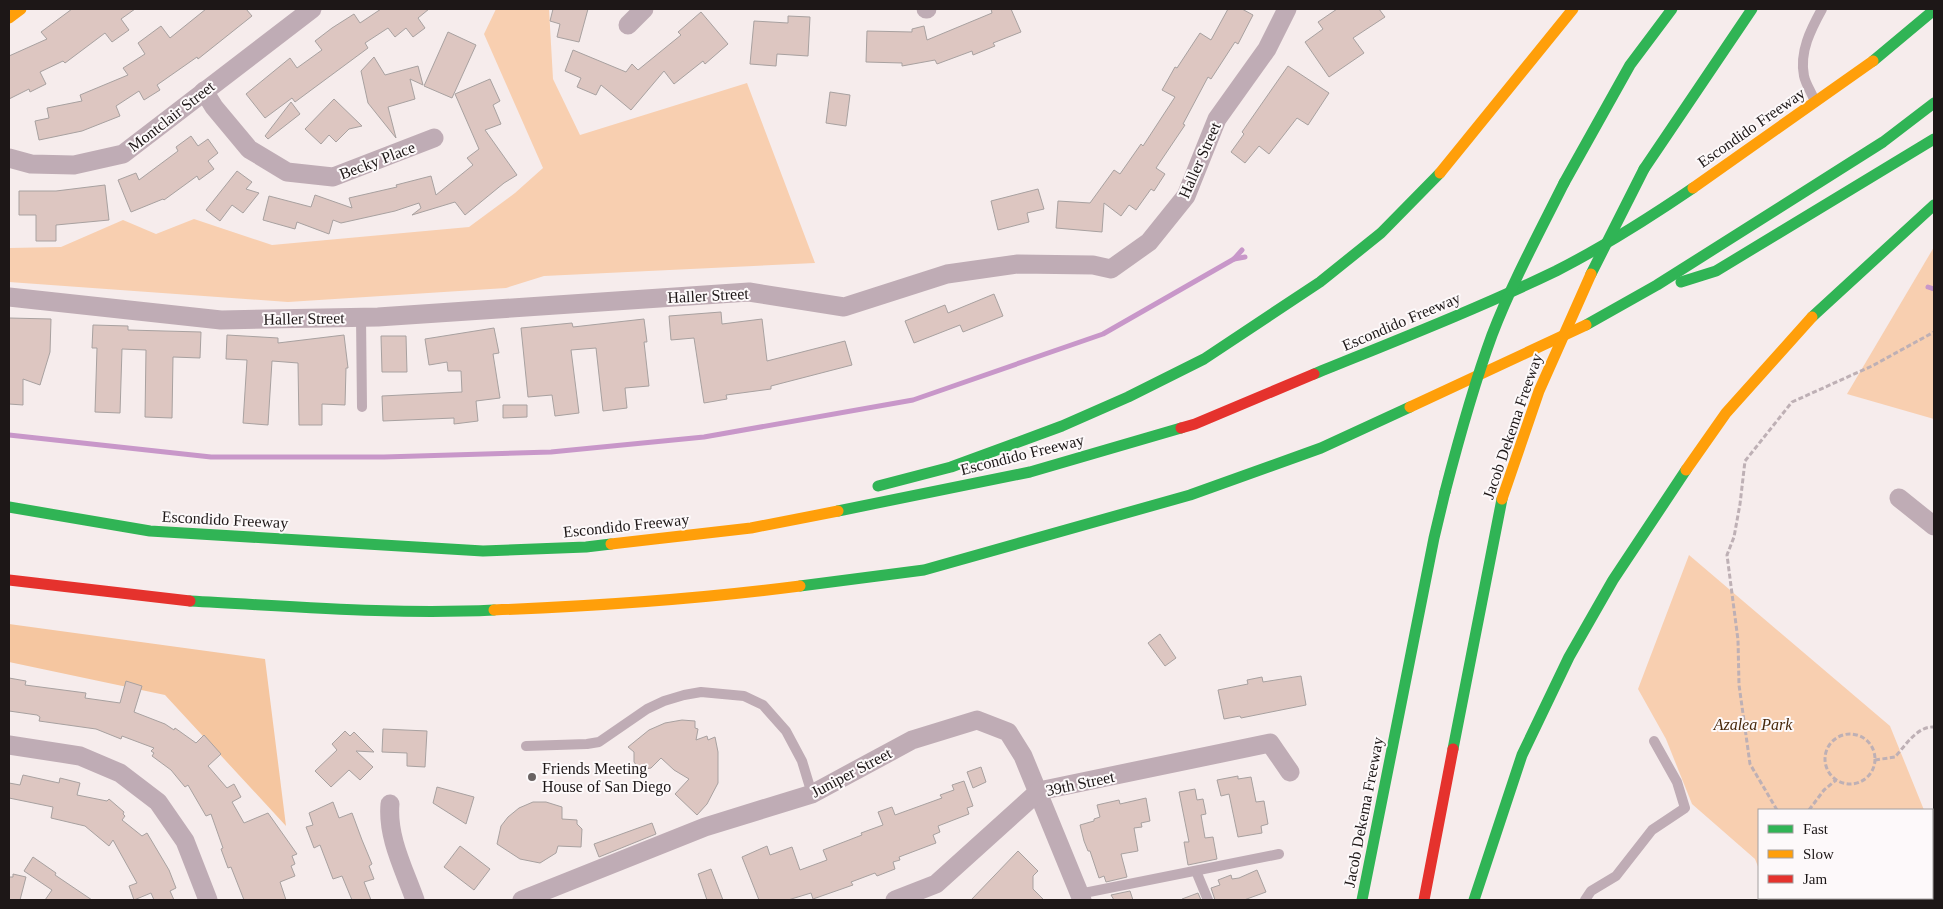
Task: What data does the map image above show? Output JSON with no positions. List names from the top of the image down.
{
  "streets": {
    "main road": ["Escondido Freeway", "Jacob Dekema Freeway"],
    "street": [
      "Montclair Street",
      "Becky Place",
      "Haller Street",
      "Juniper Street",
      "39th Street"
    ]
  },
  "crossings": [
    ["Montclair Street", "Becky Place"],
    ["Juniper Street", "39th Street"]
  ],
  "parks": ["Azalea Park"],
  "places": ["Friends Meeting House of San Diego"],
  "legend": ["Fast", "Slow", "Jam"]
}
